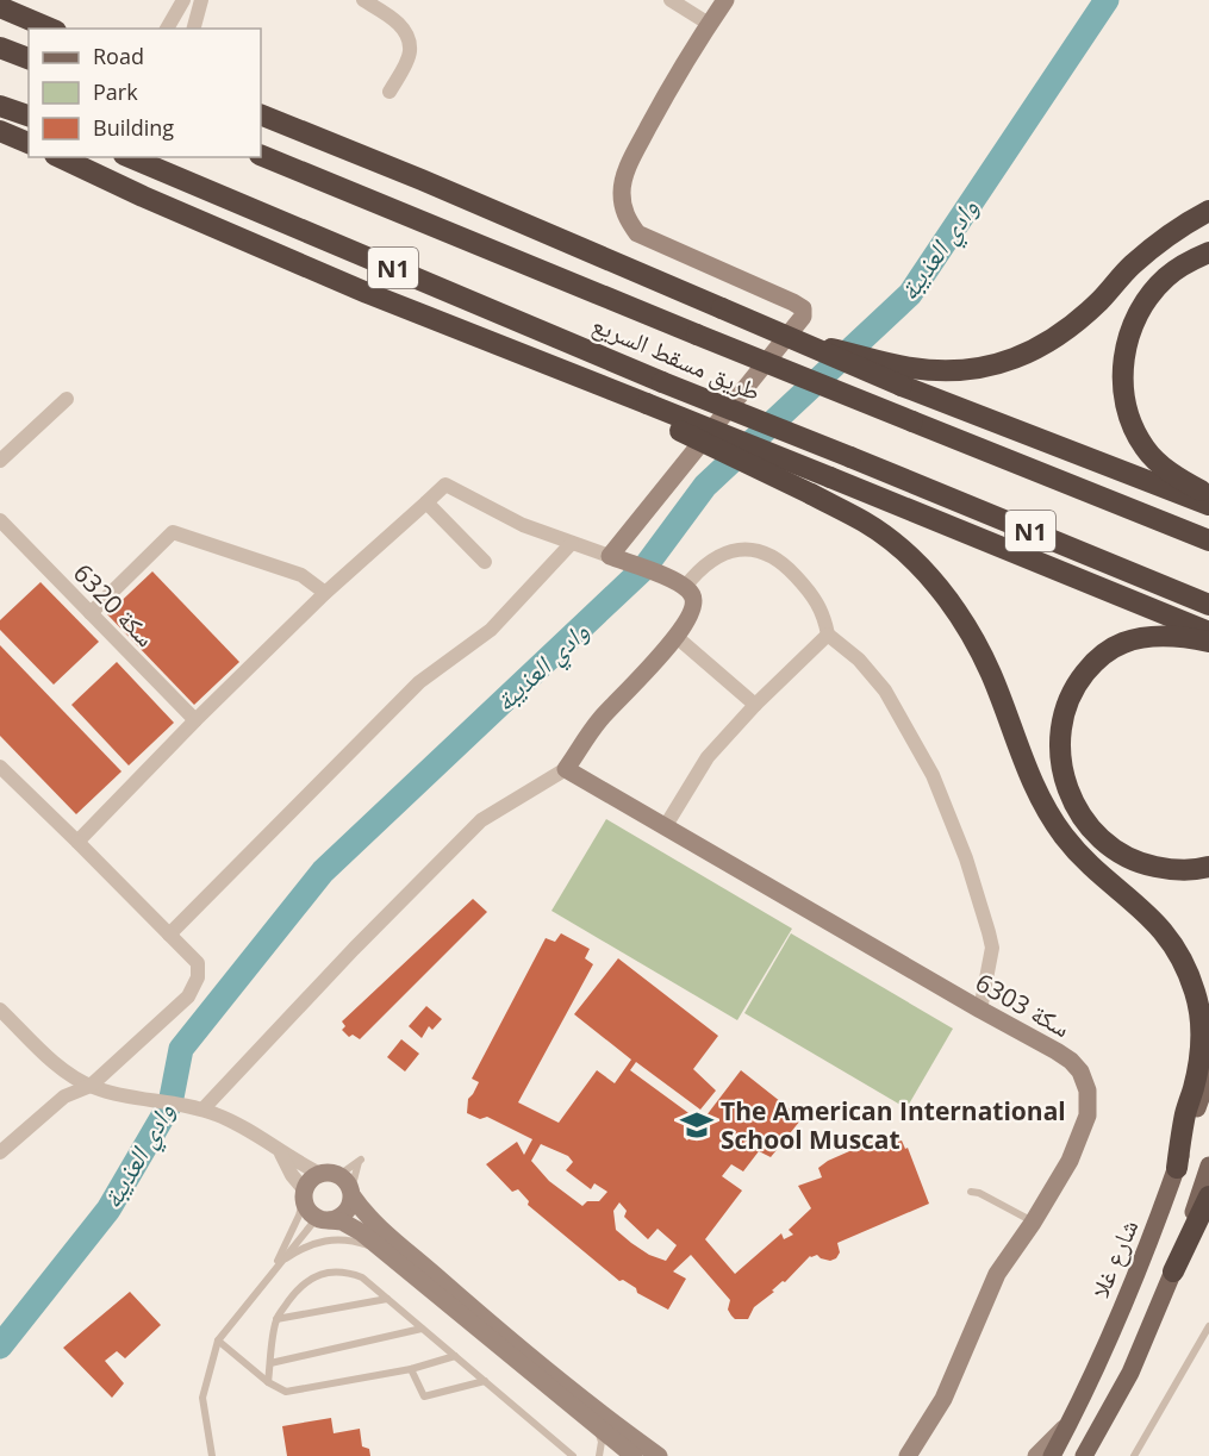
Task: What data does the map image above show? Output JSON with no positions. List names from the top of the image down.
{
  "streets": {
    "highway": ["N1", "طريق مسقط السريع"],
    "main road": ["شارع غلا"],
    "street": ["سكة 6320", "سكة 6303"]
  },
  "water": ["وادي العذيبة"],
  "places": {
    "school or university": ["The American International School Muscat"]
  },
  "legend": ["Road", "Park", "Building"]
}
